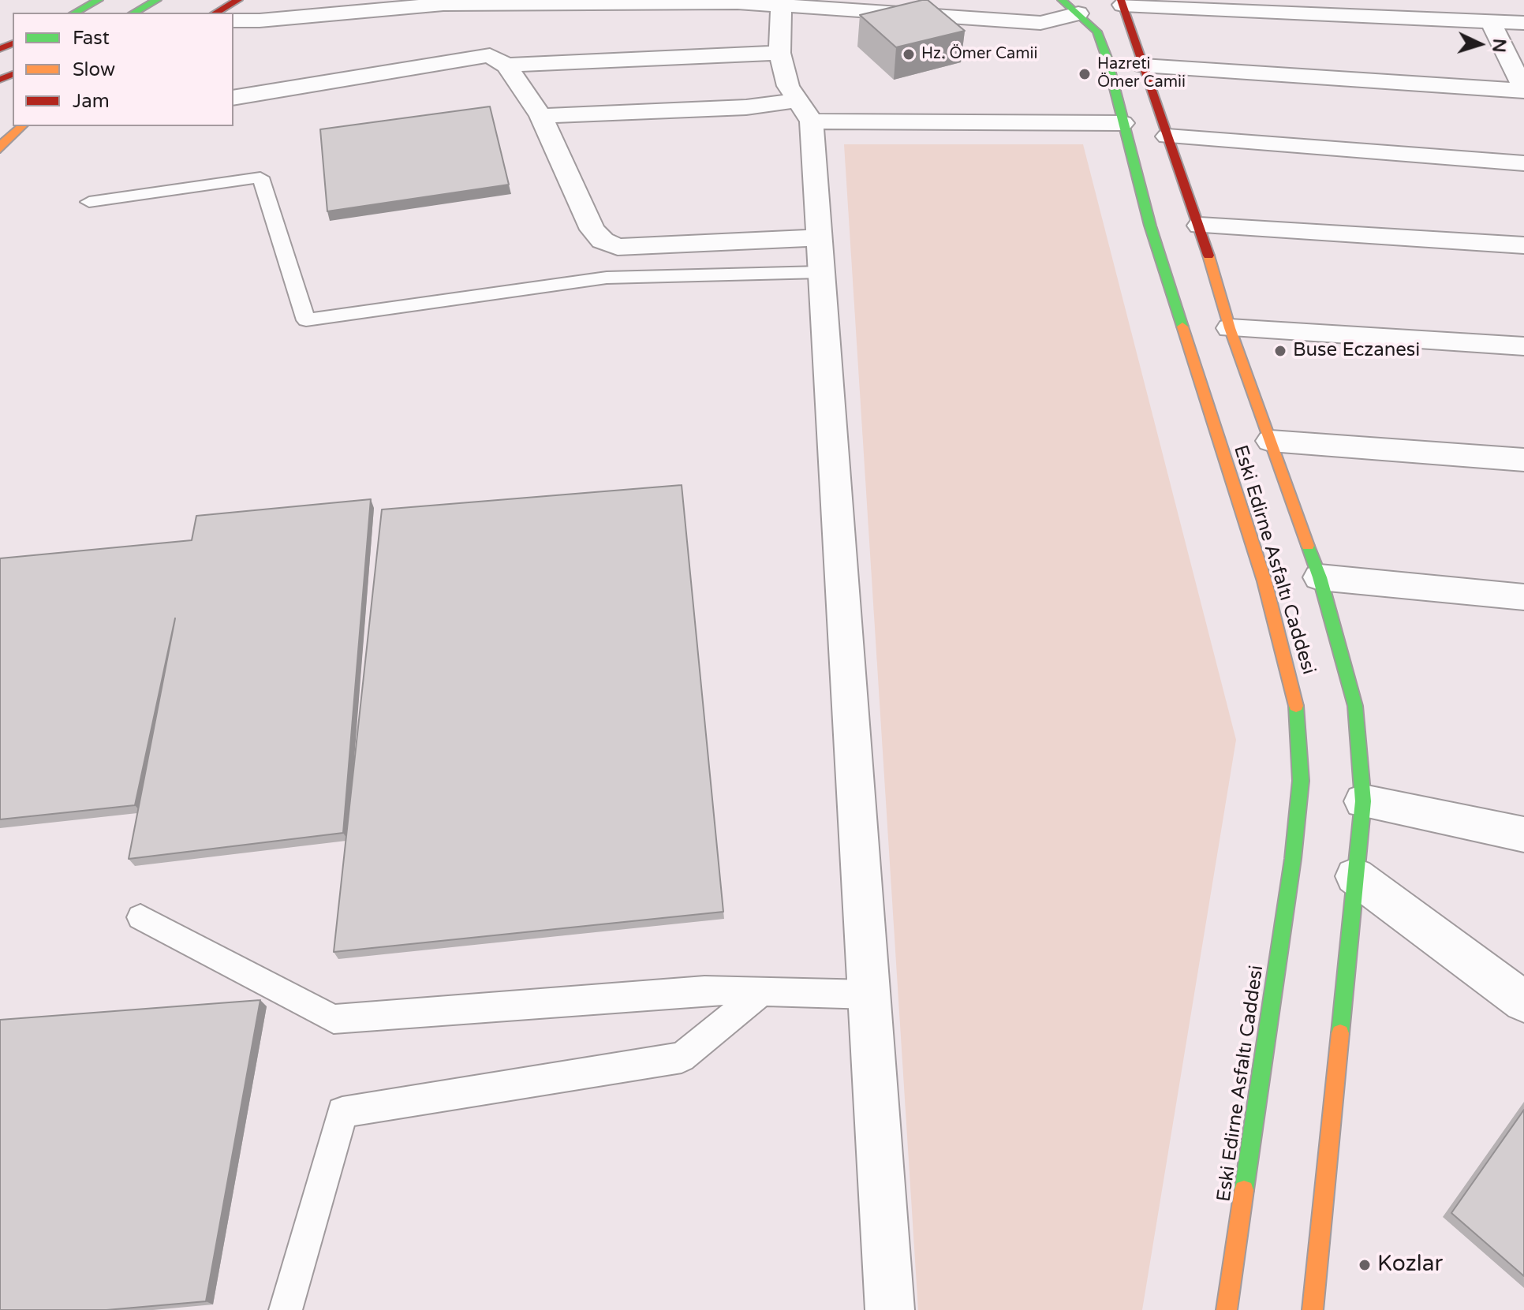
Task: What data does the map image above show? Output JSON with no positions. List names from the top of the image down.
{
  "streets": {
    "main road": ["Eski Edirne Asfaltı Caddesi"]
  },
  "places": [
    "Hz. Ömer Camii",
    "Hazreti Ömer Camii",
    "Buse Eczanesi",
    "Kozlar"
  ],
  "legend": ["Fast", "Slow", "Jam"],
  "north": "right"
}
